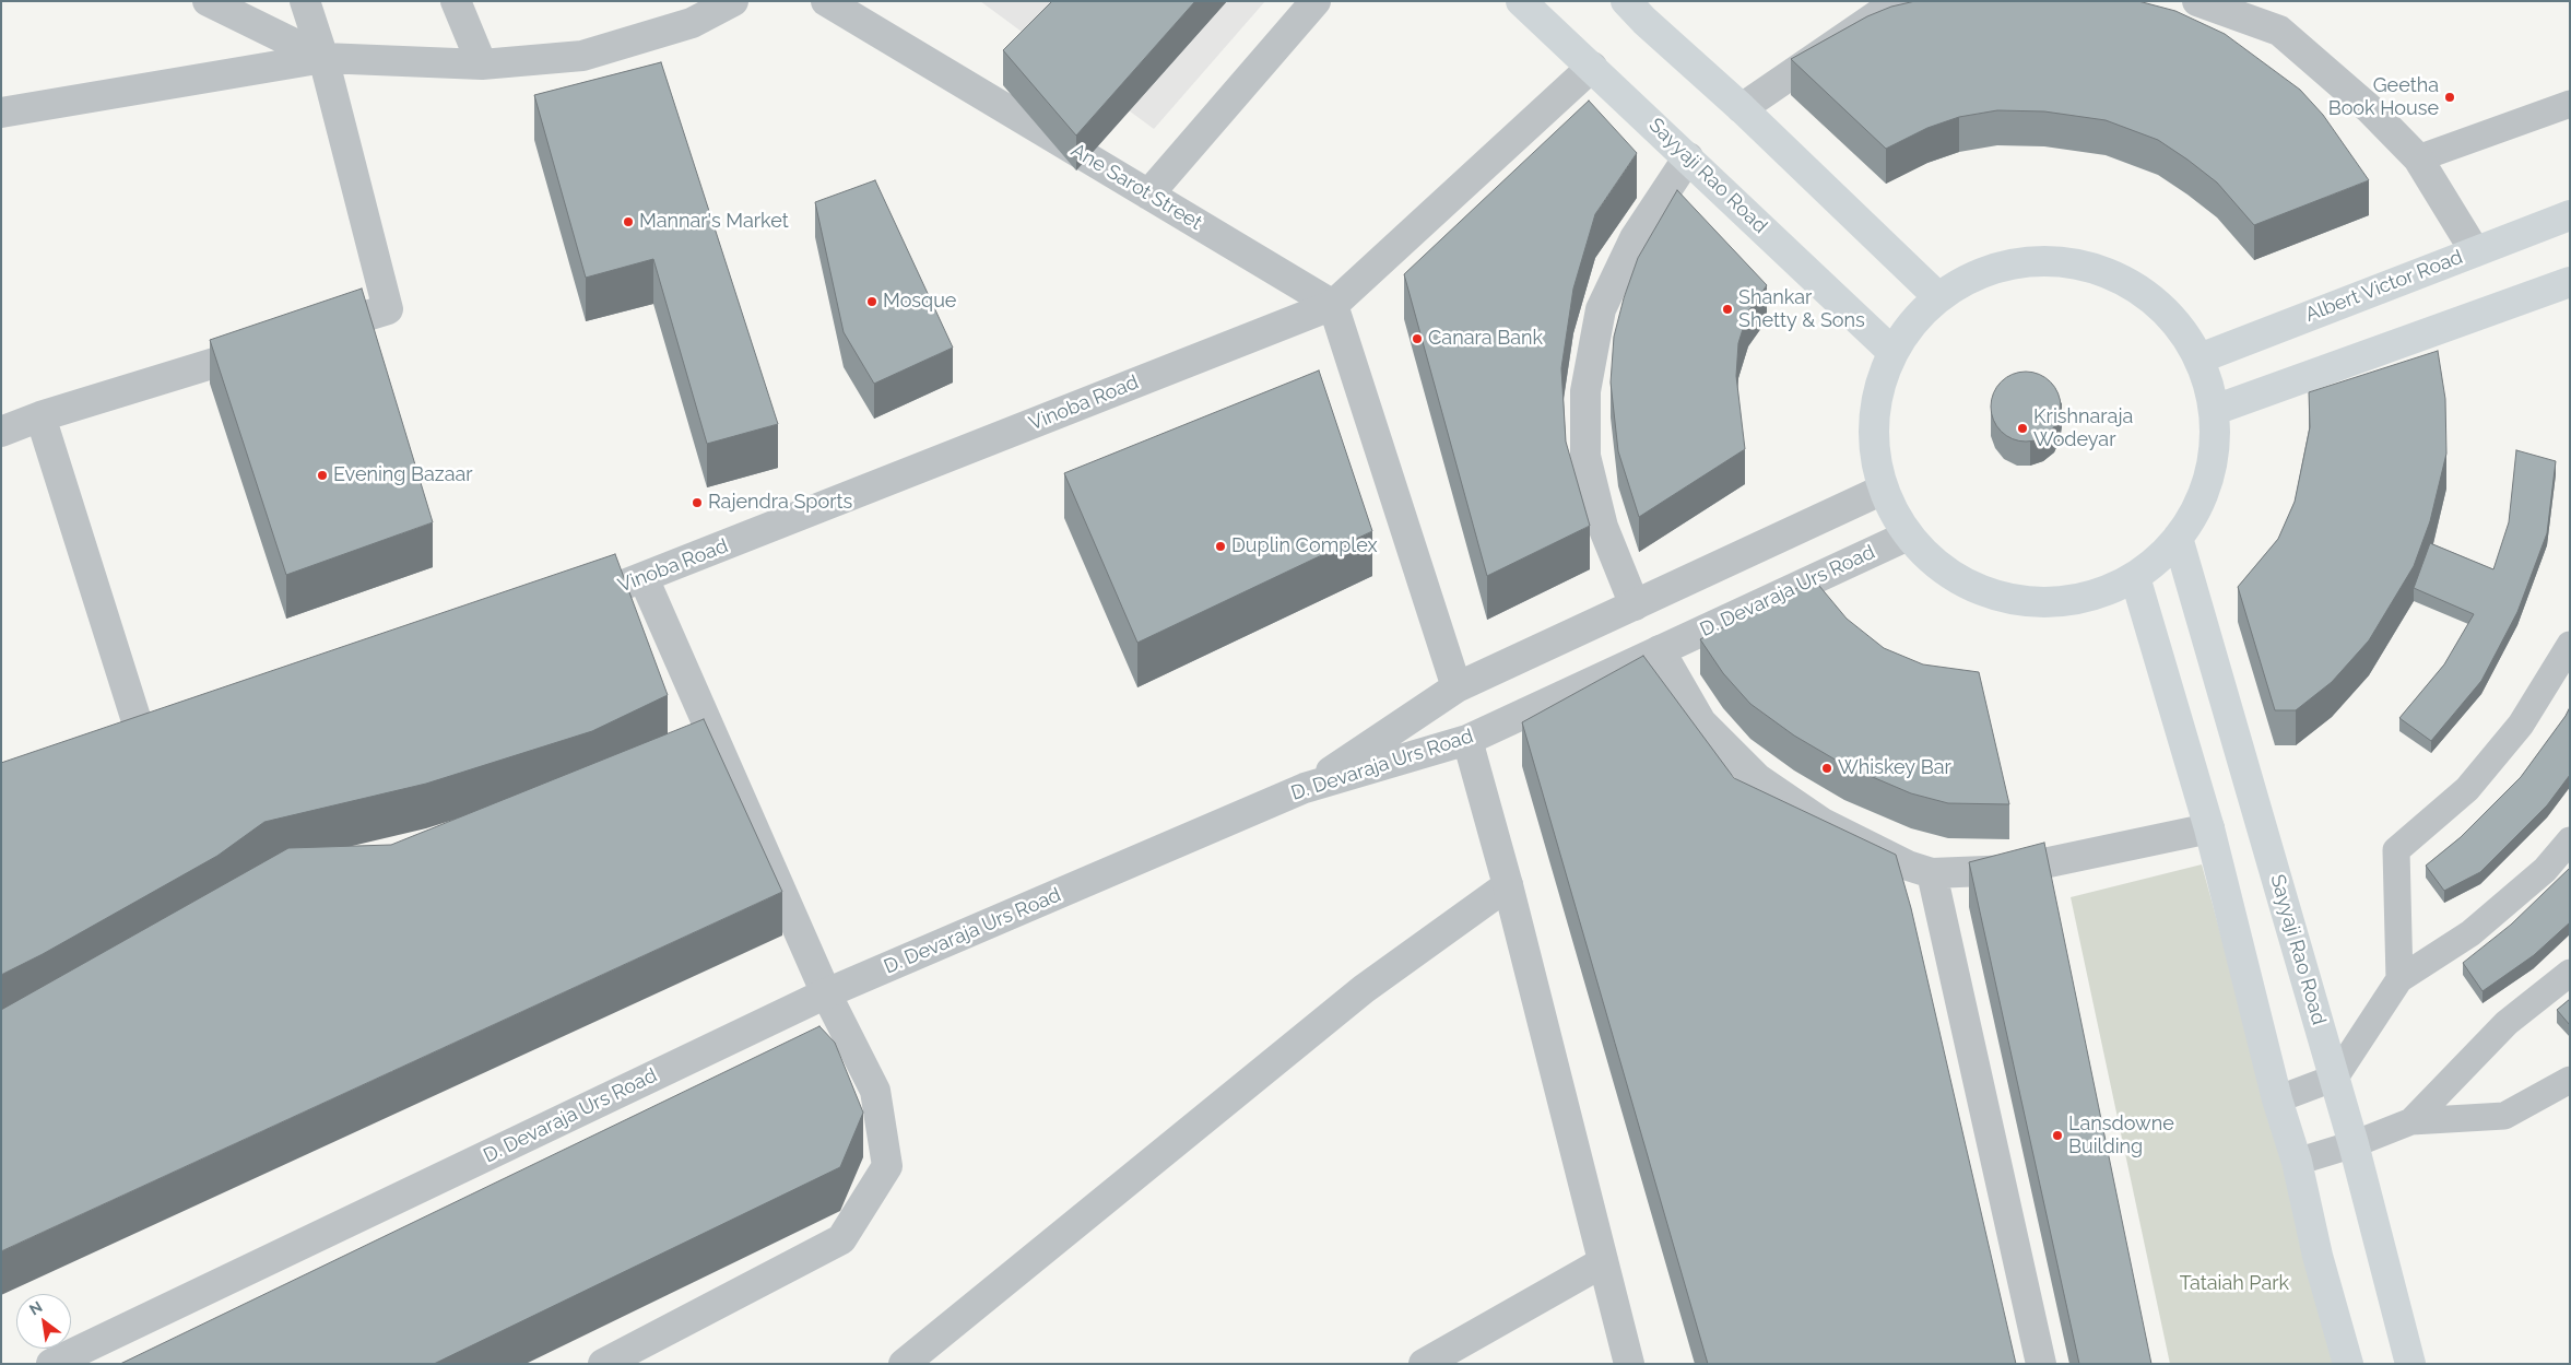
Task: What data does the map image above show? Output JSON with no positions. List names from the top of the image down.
{
  "streets": {
    "main road": ["Sayyaji Rao Road", "Albert Victor Road"],
    "street": ["Ane Sarot Street", "Vinoba Road", "D. Devaraja Urs Road"]
  },
  "crossings": [
    ["Ane Sarot Street", "Vinoba Road"]
  ],
  "parks": ["Tataiah Park"],
  "places": [
    "Geetha Book House",
    "Mannar's Market",
    "Mosque",
    "Shankar Shetty & Sons",
    "Canara Bank",
    "Krishnaraja Wodeyar",
    "Evening Bazaar",
    "Rajendra Sports",
    "Duplin Complex",
    "Whiskey Bar",
    "Lansdowne Building"
  ],
  "north": "top left"
}
